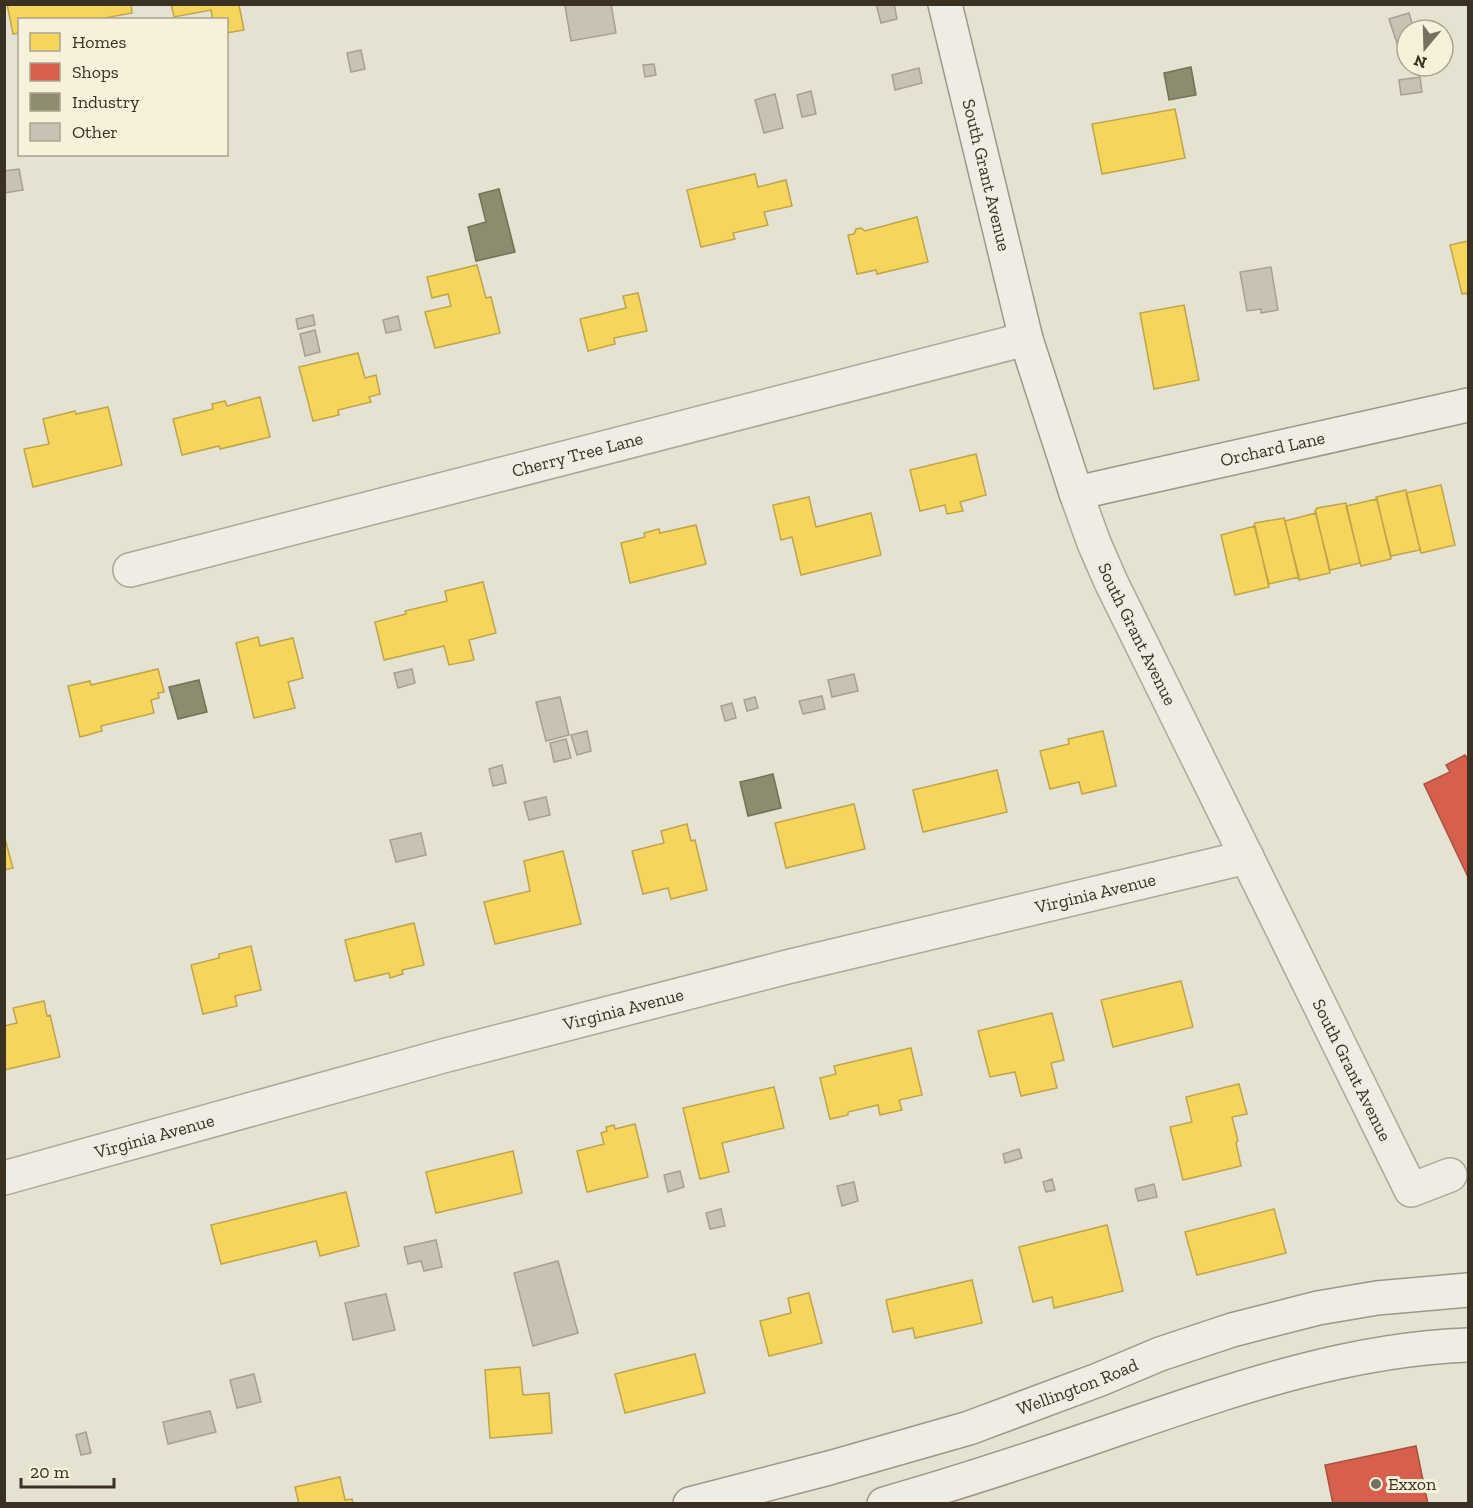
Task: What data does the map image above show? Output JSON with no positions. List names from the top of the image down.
{
  "streets": {
    "street": [
      "South Grant Avenue",
      "Orchard Lane",
      "Cherry Tree Lane",
      "Virginia Avenue",
      "Wellington Road"
    ]
  },
  "crossings": [
    ["South Grant Avenue", "Orchard Lane"],
    ["South Grant Avenue", "Cherry Tree Lane"],
    ["South Grant Avenue", "Virginia Avenue"]
  ],
  "places": ["Exxon"],
  "legend": [
    "Homes",
    "Shops",
    "Industry",
    "Other"
  ],
  "scale_bar": "20 m",
  "north": "bottom"
}
